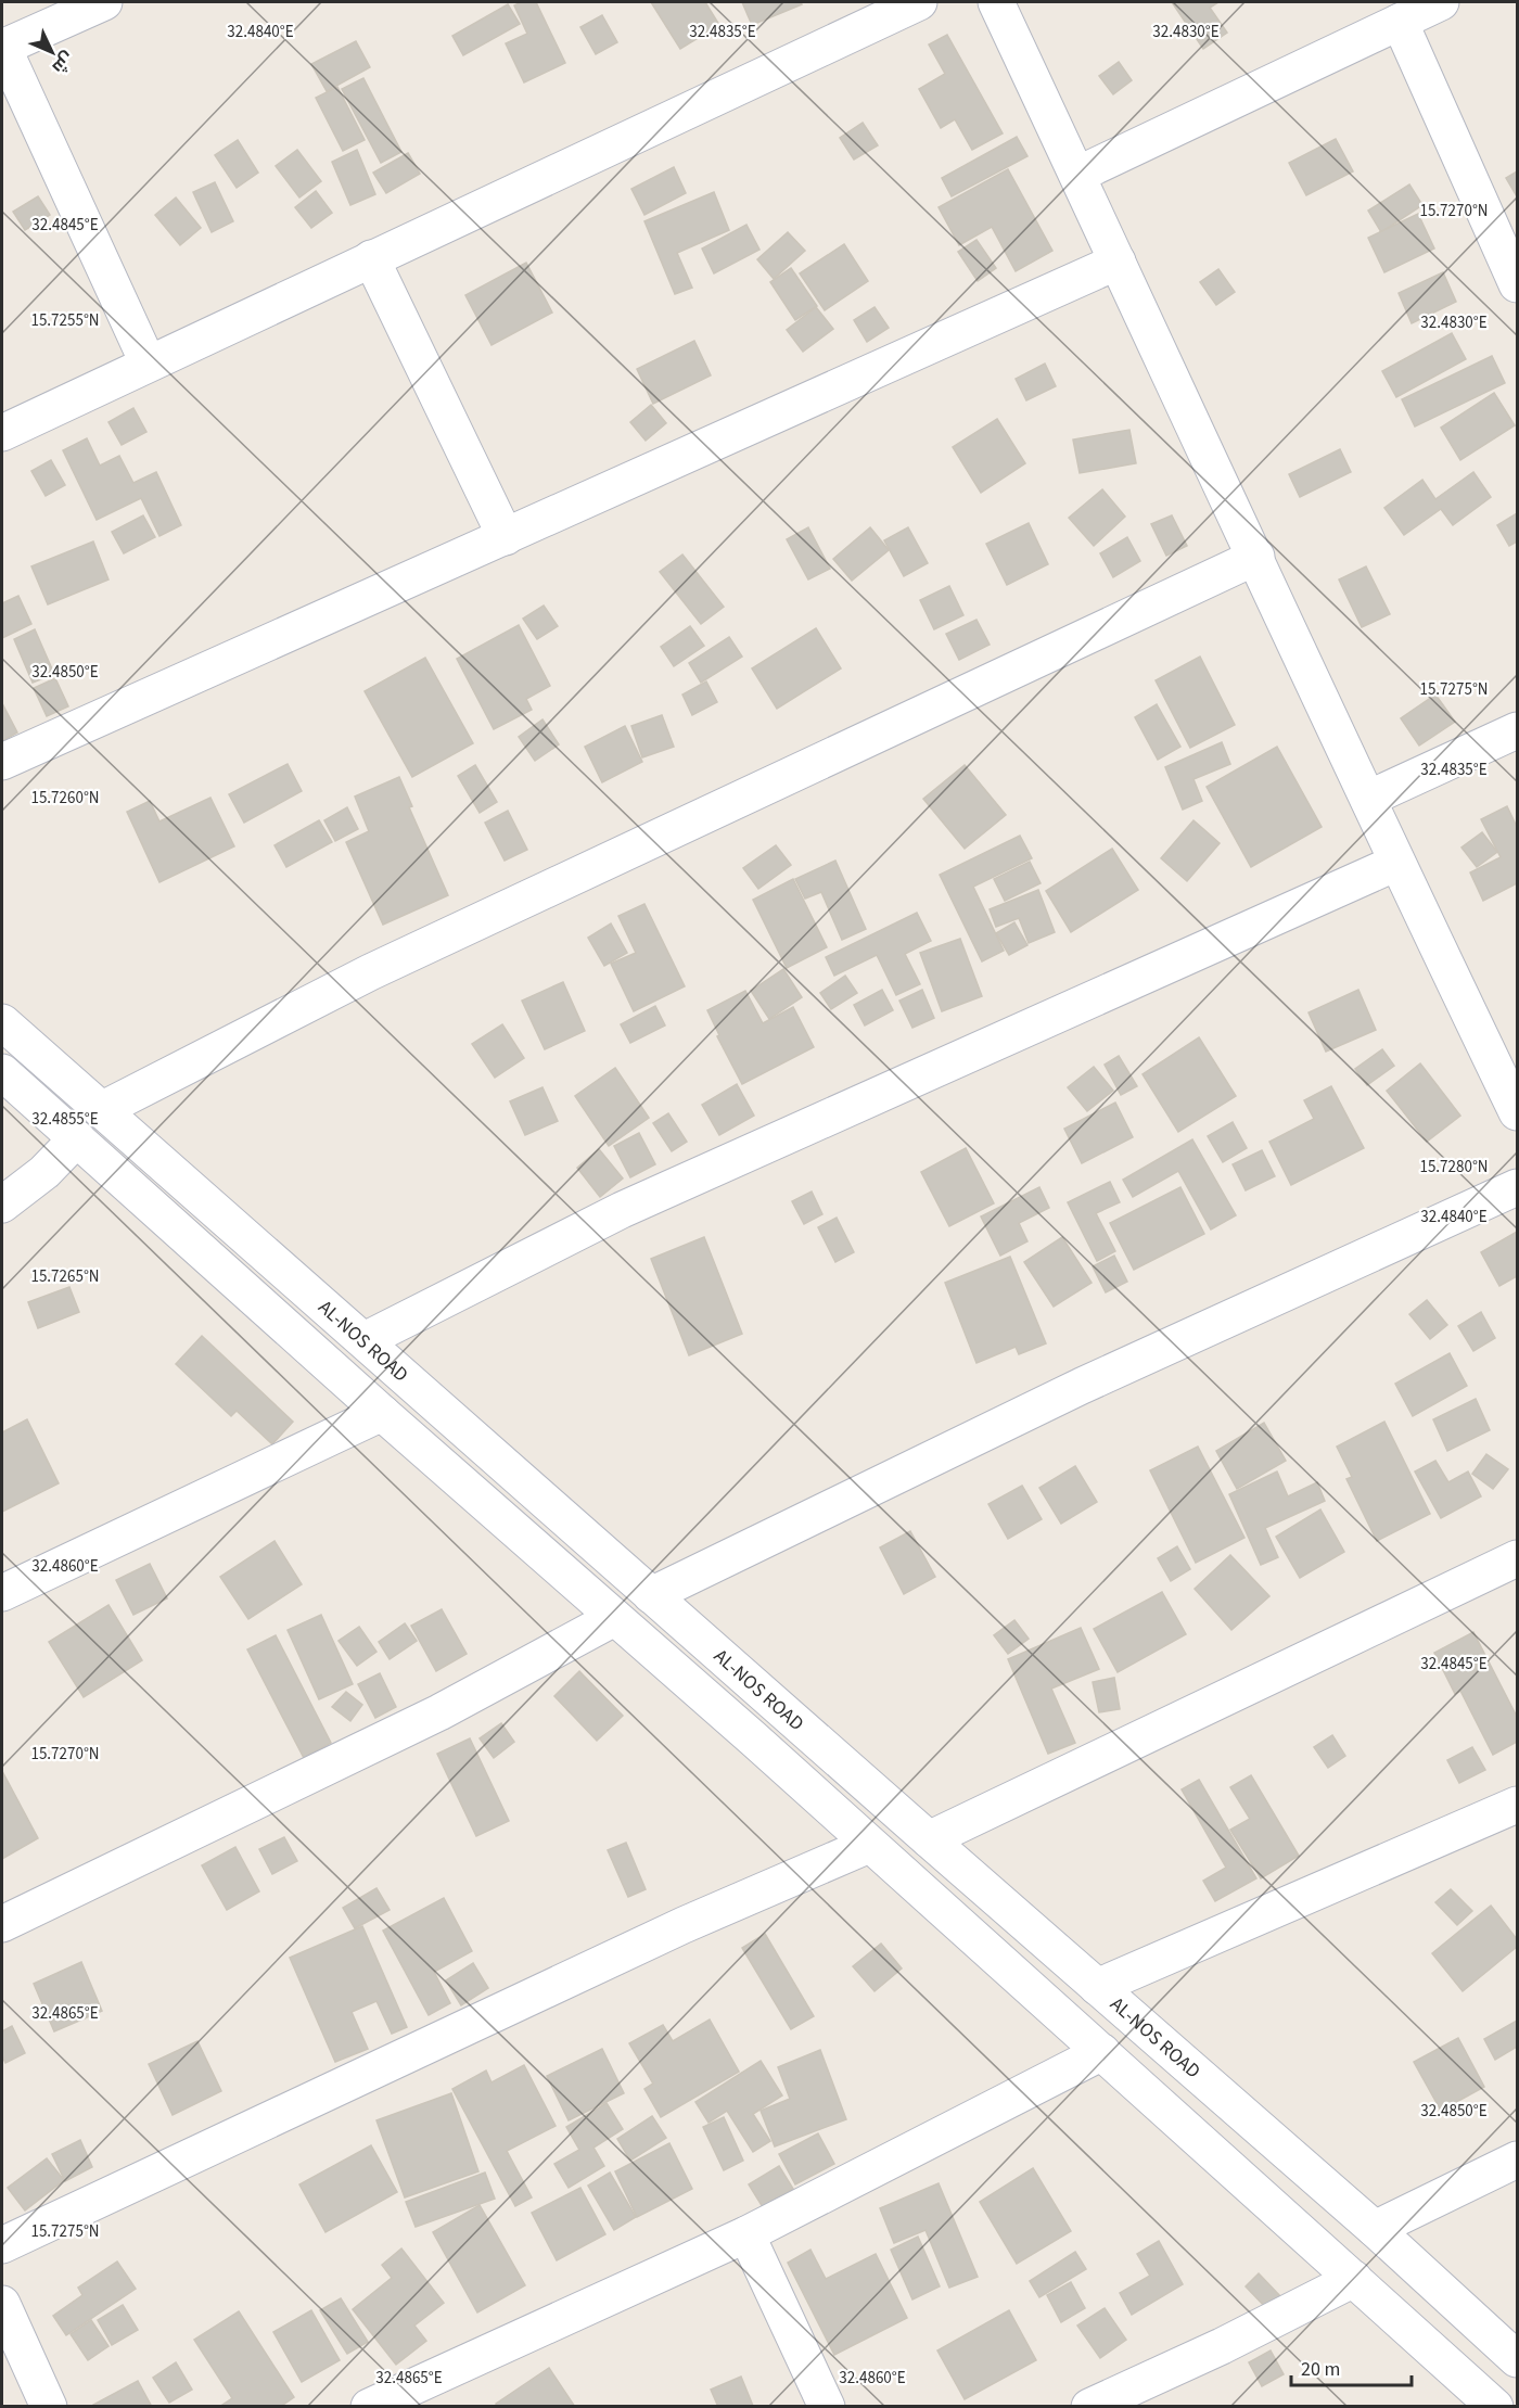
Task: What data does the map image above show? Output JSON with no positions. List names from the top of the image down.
{
  "streets": {
    "street": ["AL-NOS ROAD"]
  },
  "scale_bar": "20 m",
  "north": "bottom right",
  "coordinates": [
    "32.4840°E",
    "32.4835°E",
    "32.4830°E",
    "15.7270°N",
    "32.4845°E",
    "15.7255°N",
    "32.4850°E",
    "15.7275°N",
    "15.7260°N",
    "32.4855°E",
    "15.7280°N",
    "15.7265°N",
    "32.4860°E",
    "32.4865°E"
  ]
}
